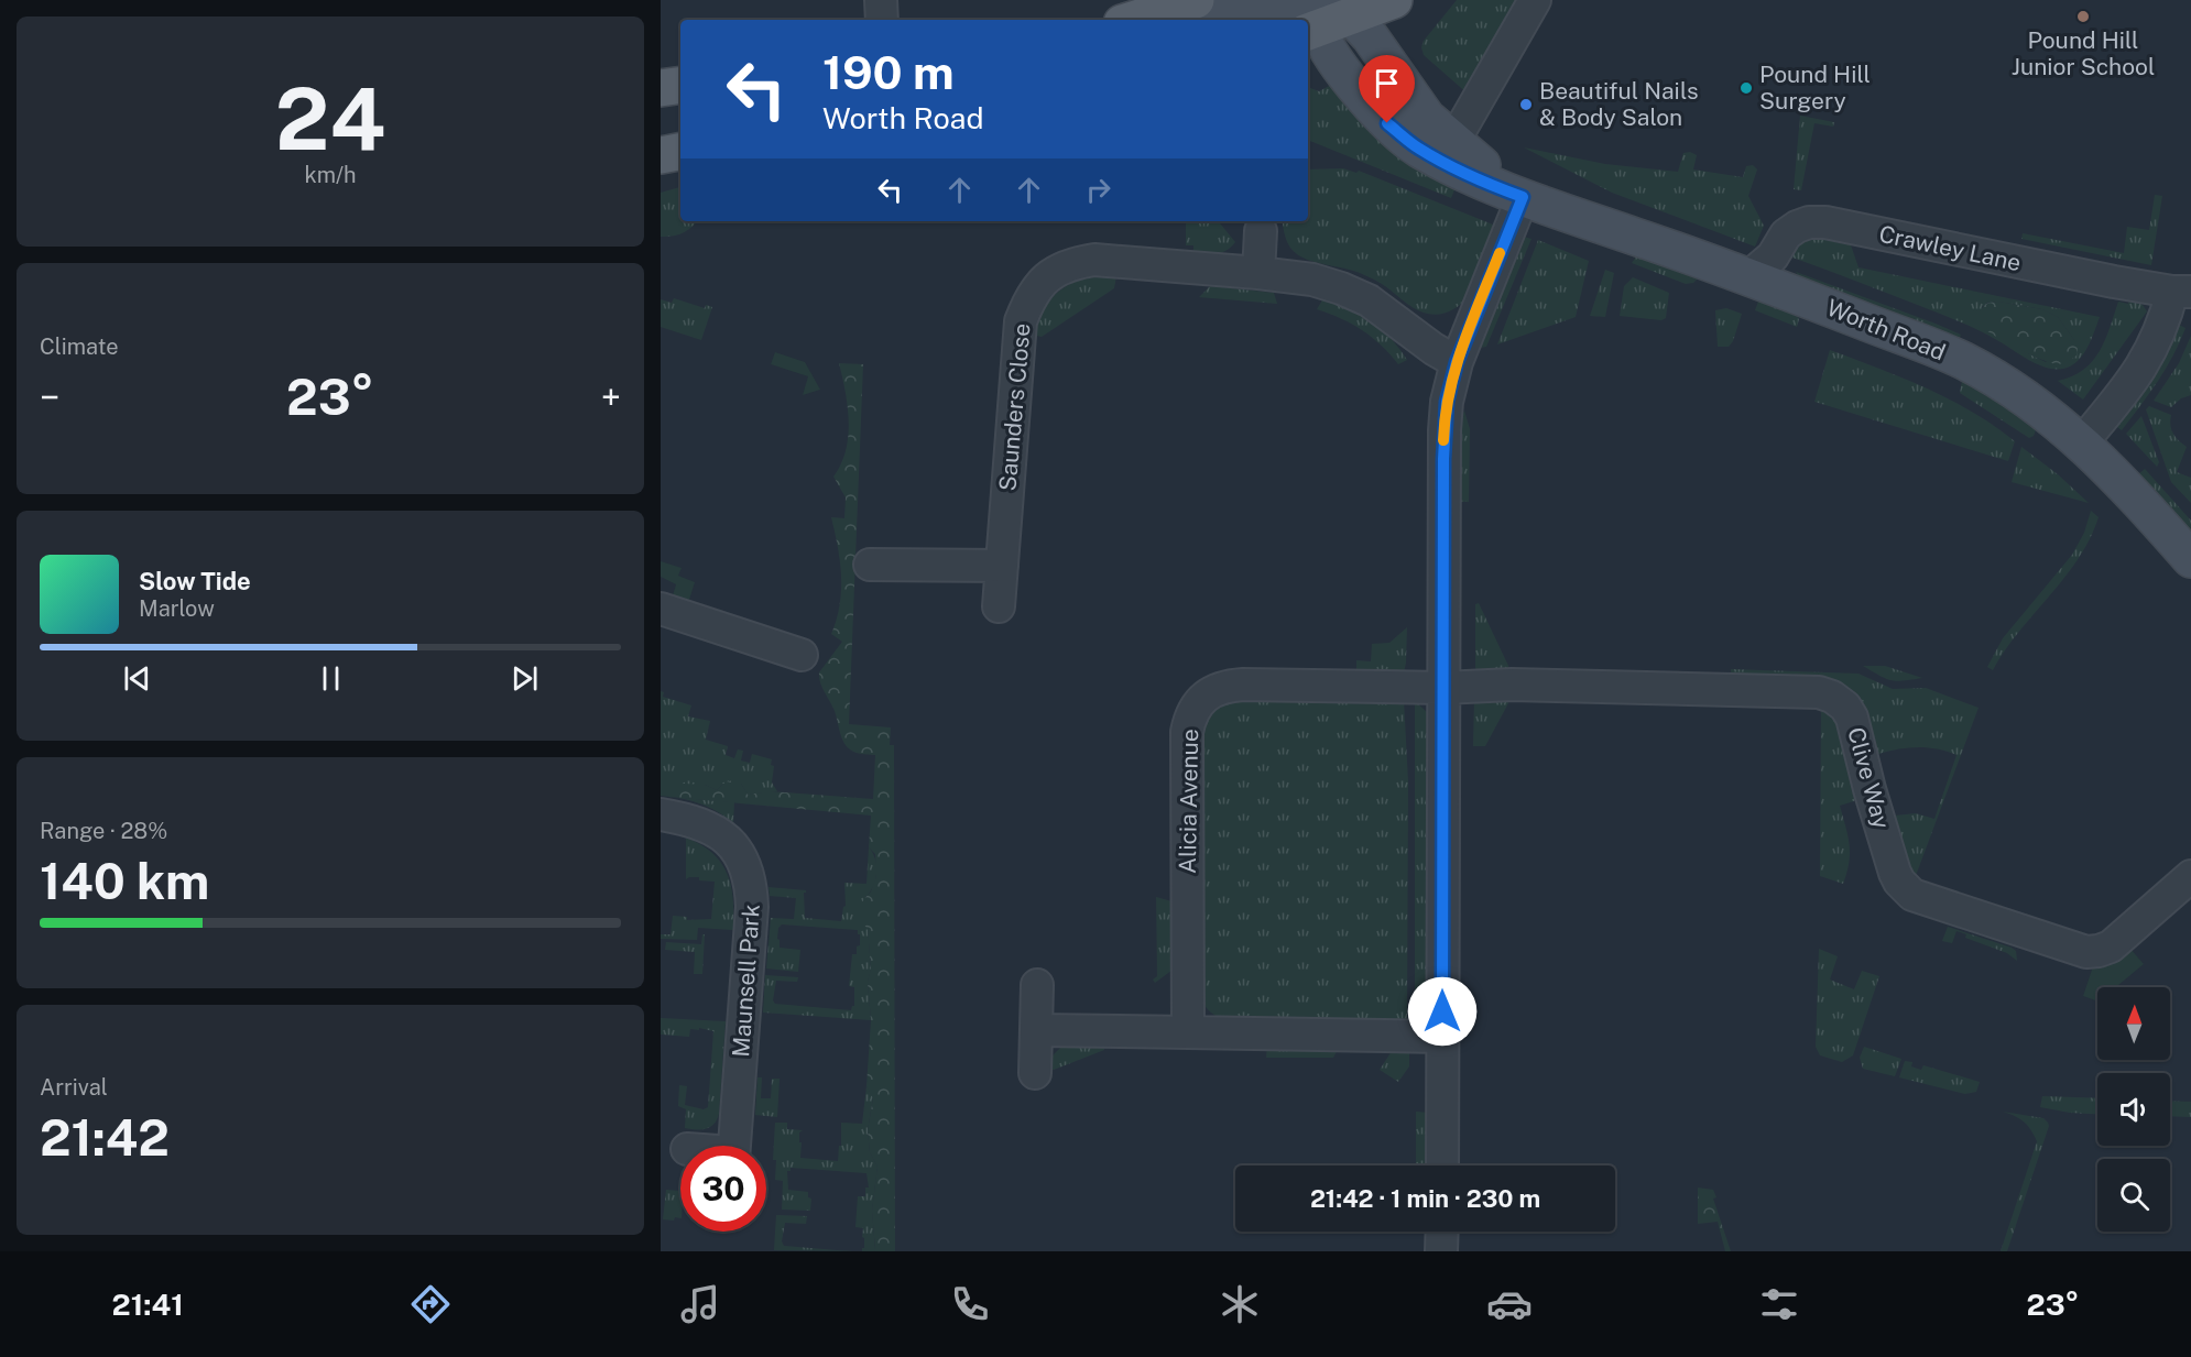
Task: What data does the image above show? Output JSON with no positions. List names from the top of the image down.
{
  "streets": {
    "street": [
      "Crawley Lane",
      "Worth Road",
      "Saunders Close",
      "Clive Way",
      "Alicia Avenue",
      "Maunsell Park"
    ]
  },
  "crossings": [
    ["Crawley Lane", "Worth Road"],
    ["Clive Way", "Alicia Avenue"]
  ],
  "places": ["Pound Hill Junior School", "Pound Hill Surgery", "Beautiful Nails & Body Salon"],
  "north": "top",
  "page": {
    "tile": [
      ["24", "km/h"],
      "Climate",
      ["Range · 28%", "140 km"],
      ["Arrival", "21:42"]
    ],
    "turn": ["190 m", "Worth Road"],
    "heat": ["−", "23°", "+"],
    "song": ["Slow Tide", "Marlow"],
    "limit": "30",
    "trip": "21:42 · 1 min · 230 m",
    "tabs": ["21:41", "23°"]
  }
}
